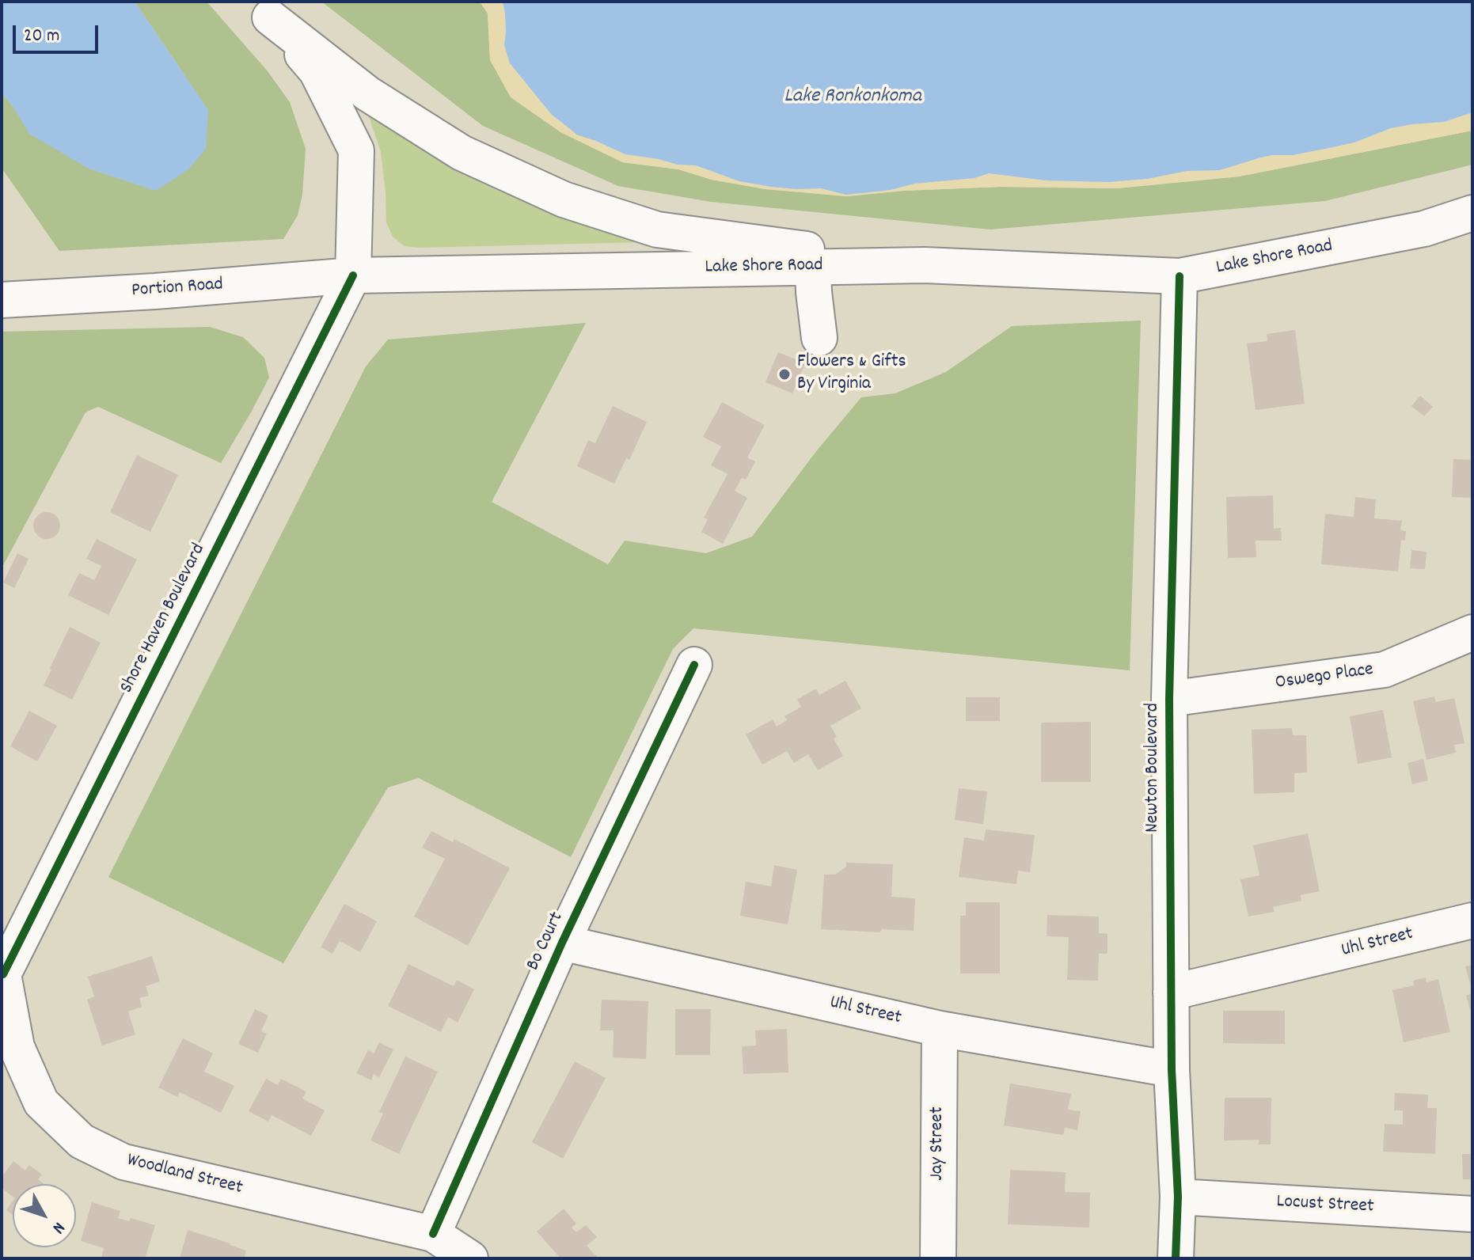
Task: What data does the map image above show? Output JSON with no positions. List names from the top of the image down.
{
  "streets": {
    "street": [
      "Lake Shore Road",
      "Portion Road",
      "Shore Haven Boulevard",
      "Oswego Place",
      "Newton Boulevard",
      "Bo Court",
      "Uhl Street",
      "Jay Street",
      "Woodland Street",
      "Locust Street"
    ]
  },
  "crossings": [
    ["Lake Shore Road", "Portion Road"],
    ["Lake Shore Road", "Shore Haven Boulevard"],
    ["Lake Shore Road", "Newton Boulevard"],
    ["Portion Road", "Shore Haven Boulevard"],
    ["Shore Haven Boulevard", "Woodland Street"],
    ["Oswego Place", "Newton Boulevard"],
    ["Newton Boulevard", "Uhl Street"],
    ["Newton Boulevard", "Locust Street"],
    ["Bo Court", "Uhl Street"],
    ["Bo Court", "Woodland Street"],
    ["Uhl Street", "Jay Street"]
  ],
  "water": ["Lake Ronkonkoma"],
  "places": ["Flowers & Gifts By Virginia"],
  "scale_bar": "20 m",
  "north": "bottom right"
}
